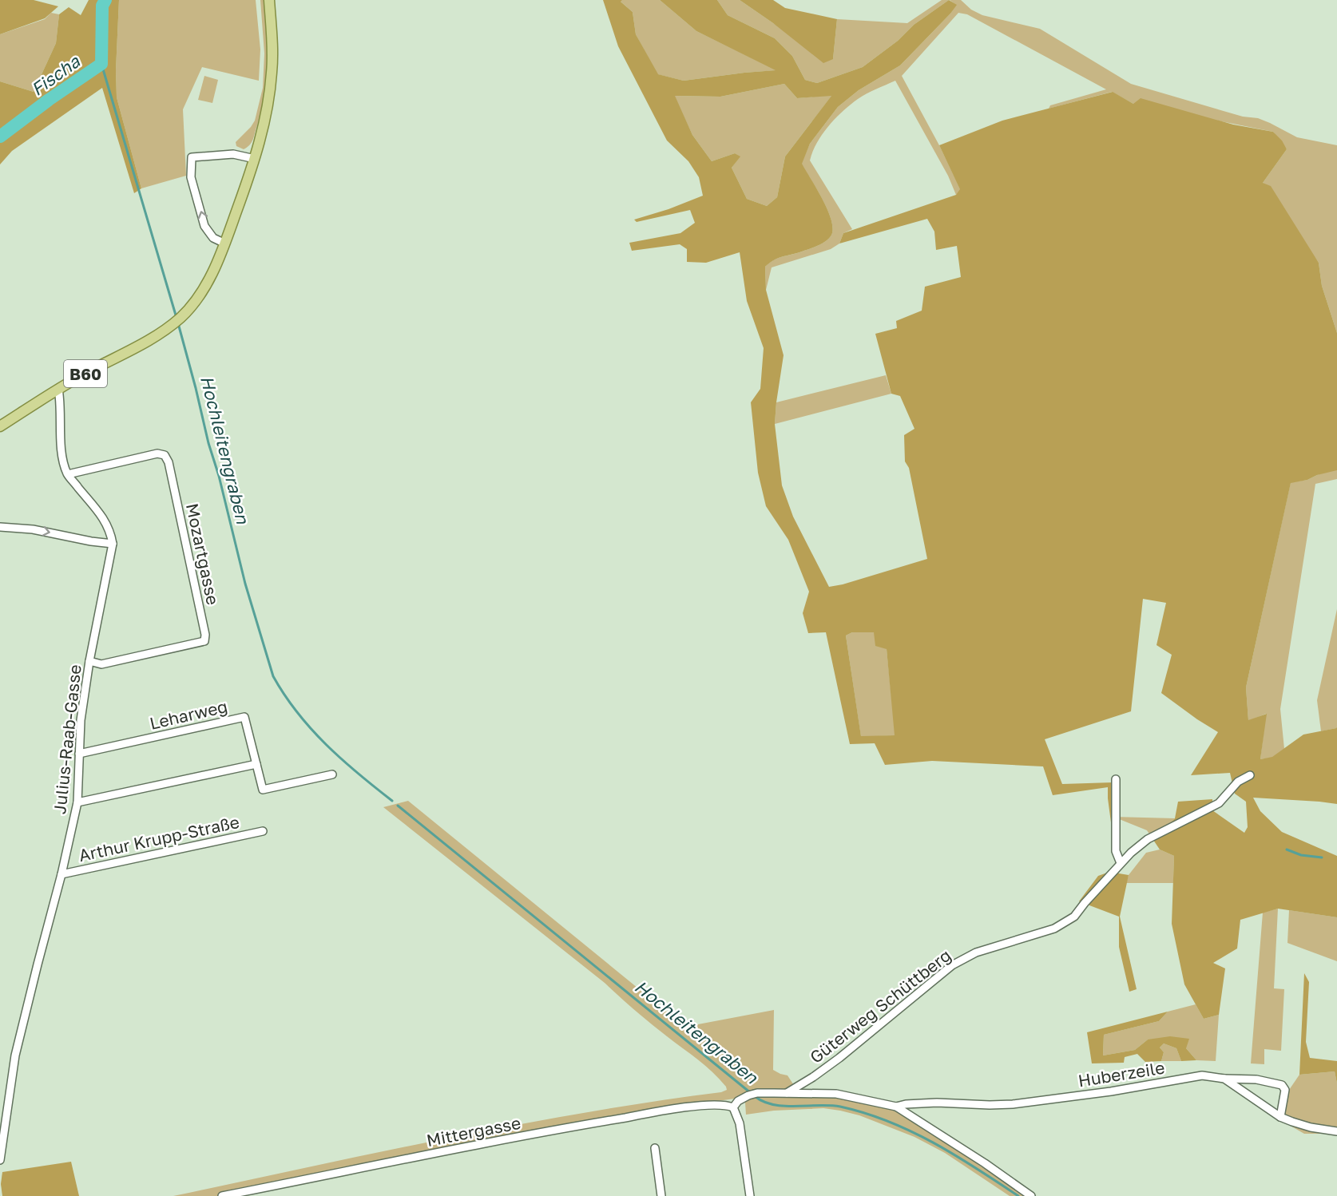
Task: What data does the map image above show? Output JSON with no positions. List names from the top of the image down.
{
  "streets": {
    "main road": ["B60"],
    "street": [
      "Mozartgasse",
      "Leharweg",
      "Julius-Raab-Gasse",
      "Arthur Krupp-Straße",
      "Güterweg Schüttberg",
      "Huberzeile",
      "Mittergasse"
    ]
  },
  "crossings": [
    ["B60", "Julius-Raab-Gasse"],
    ["Mozartgasse", "Julius-Raab-Gasse"],
    ["Leharweg", "Julius-Raab-Gasse"],
    ["Julius-Raab-Gasse", "Arthur Krupp-Straße"]
  ],
  "water": ["Fischa", "Hochleitengraben"]
}
